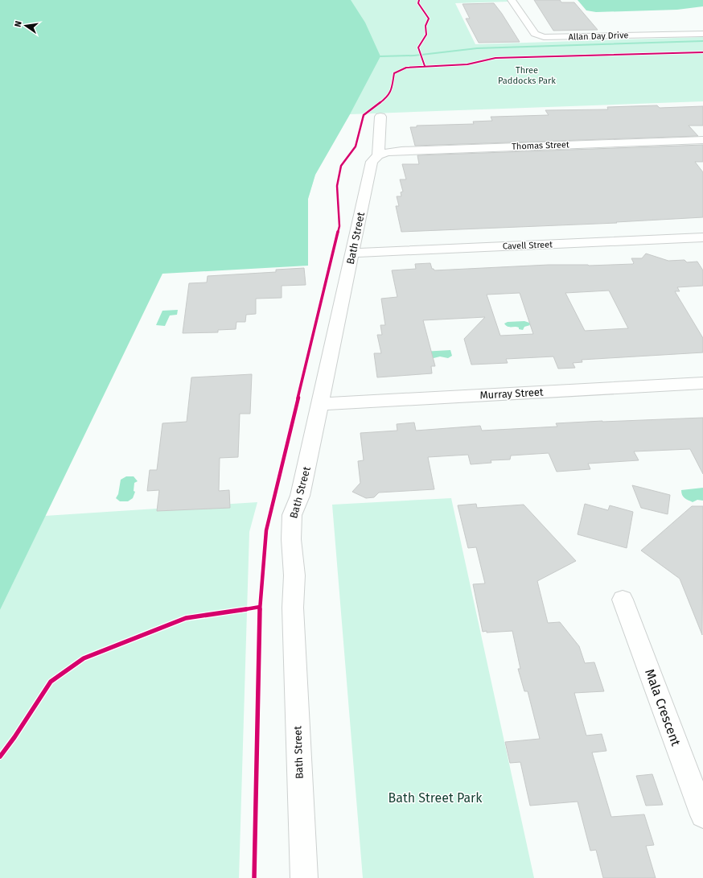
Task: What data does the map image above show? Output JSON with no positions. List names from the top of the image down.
{
  "streets": {
    "street": [
      "Allan Day Drive",
      "Thomas Street",
      "Bath Street",
      "Cavell Street",
      "Murray Street",
      "Mala Crescent"
    ]
  },
  "crossings": [
    ["Thomas Street", "Bath Street"],
    ["Bath Street", "Cavell Street"],
    ["Bath Street", "Murray Street"]
  ],
  "parks": ["Three Paddocks Park", "Bath Street Park"],
  "north": "left"
}
